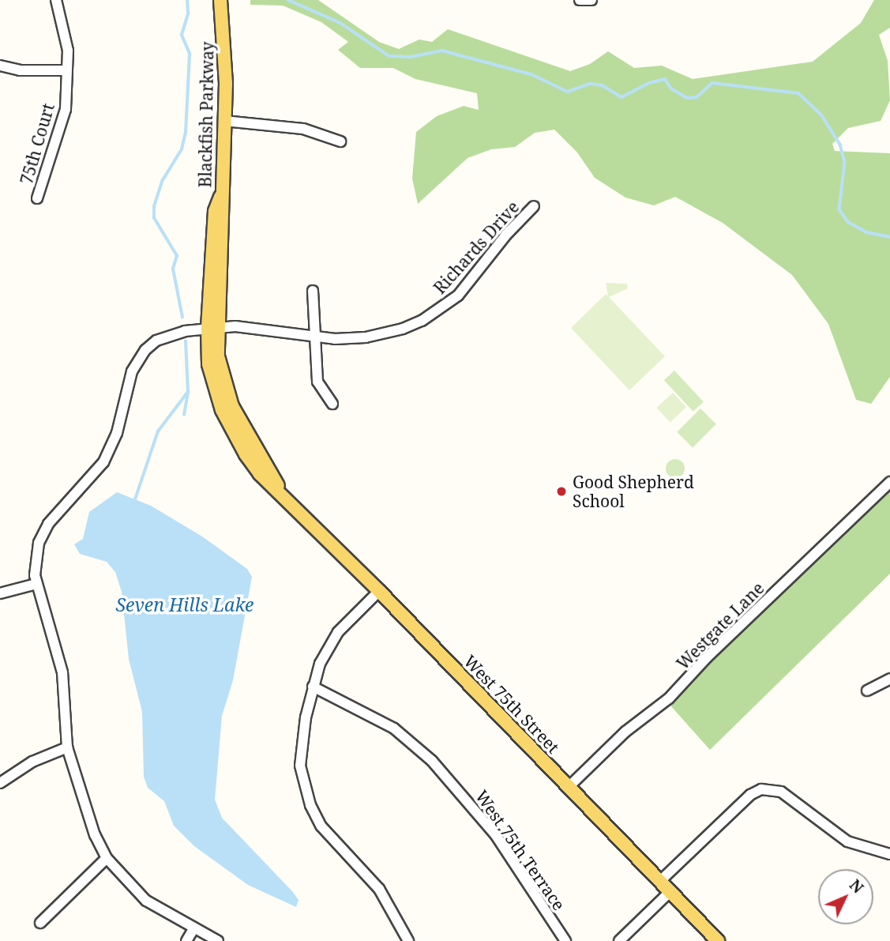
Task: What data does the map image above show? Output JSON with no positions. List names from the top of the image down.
{
  "streets": {
    "main road": ["Blackfish Parkway", "West 75th Street"],
    "street": [
      "75th Court",
      "Richards Drive",
      "Westgate Lane",
      "West 75th Terrace"
    ]
  },
  "crossings": [
    ["Blackfish Parkway", "Richards Drive"],
    ["Blackfish Parkway", "West 75th Street"],
    ["Richards Drive", "West 75th Street"],
    ["Westgate Lane", "West 75th Street"]
  ],
  "water": ["Seven Hills Lake"],
  "places": ["Good Shepherd School"],
  "north": "top right"
}
